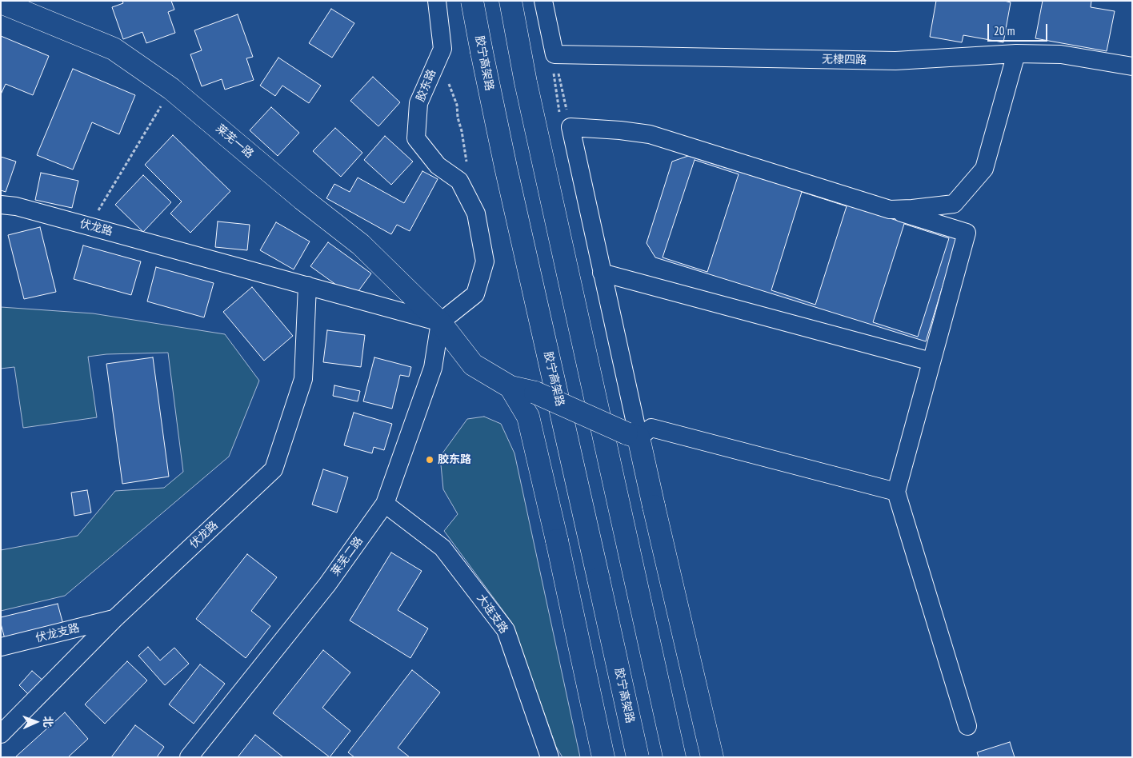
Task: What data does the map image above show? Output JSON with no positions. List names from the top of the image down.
{
  "streets": {
    "main road": ["胶宁高架路", "莱芜一路"],
    "street": [
      "无棣四路",
      "胶东路",
      "伏龙路",
      "莱芜二路",
      "大连支路",
      "伏龙支路"
    ]
  },
  "crossings": [
    ["胶东路", "莱芜一路"],
    ["胶东路", "伏龙路"],
    ["胶东路", "莱芜二路"],
    ["莱芜一路", "伏龙路"],
    ["莱芜一路", "莱芜二路"],
    ["伏龙路", "莱芜二路"],
    ["伏龙路", "伏龙支路"],
    ["莱芜二路", "大连支路"]
  ],
  "places": ["胶东路"],
  "scale_bar": "20 m",
  "north": "right"
}
